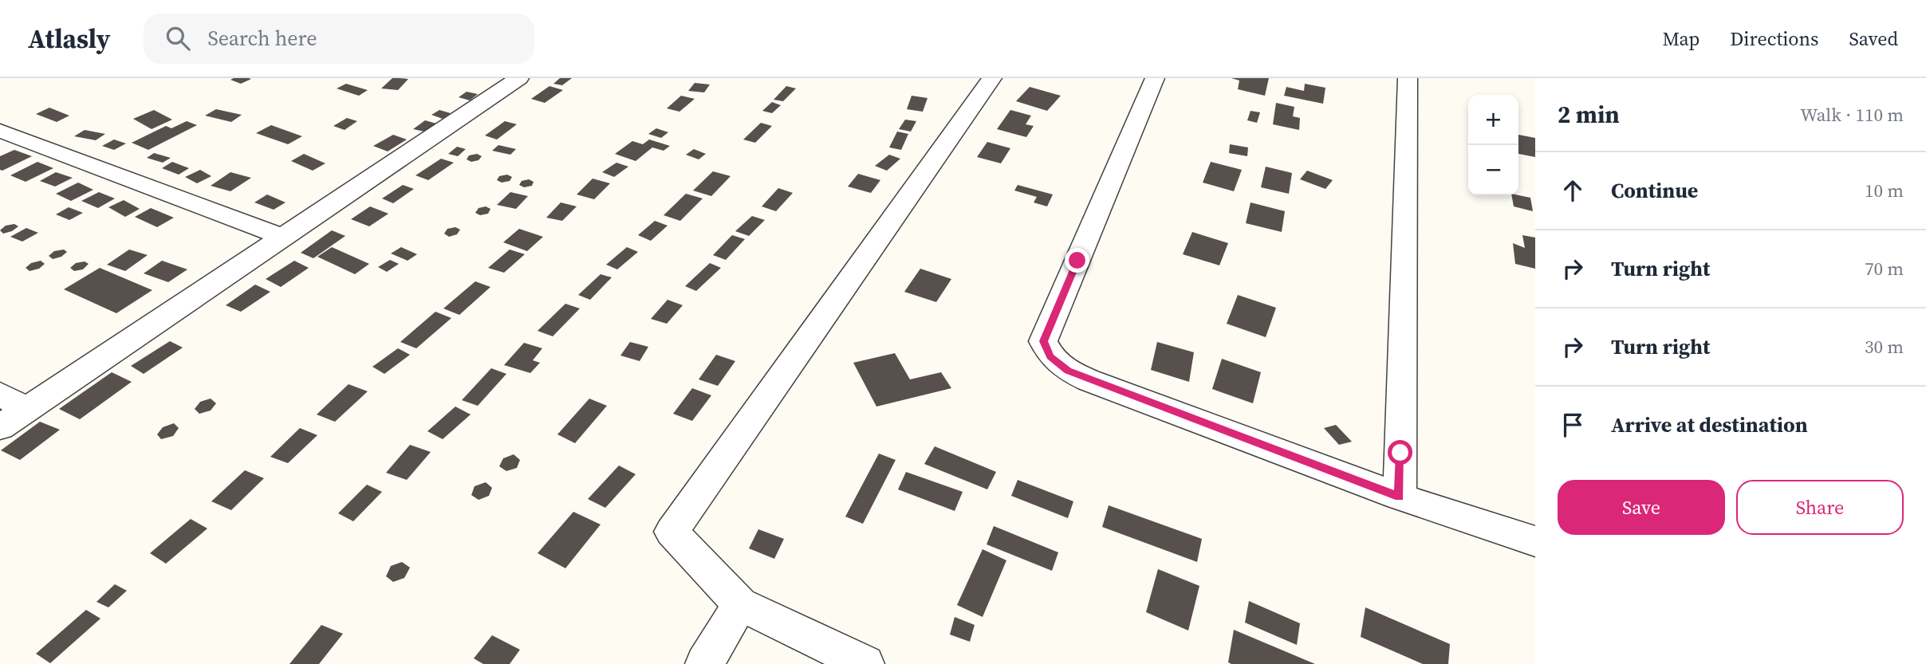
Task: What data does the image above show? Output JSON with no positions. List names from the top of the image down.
{
  "page": {
    "header": "Atlasly",
    "search": "Search here",
    "nav": ["Map", "Directions", "Saved"],
    "heading": ["2 min", "Walk · 110 m"],
    "map_buttons": ["+", "−"],
    "list": [
      ["Continue", "10 m"],
      ["Turn right", "70 m"],
      ["Turn right", "30 m"],
      "Arrive at destination"
    ],
    "buttons": ["Save", "Share"]
  }
}
